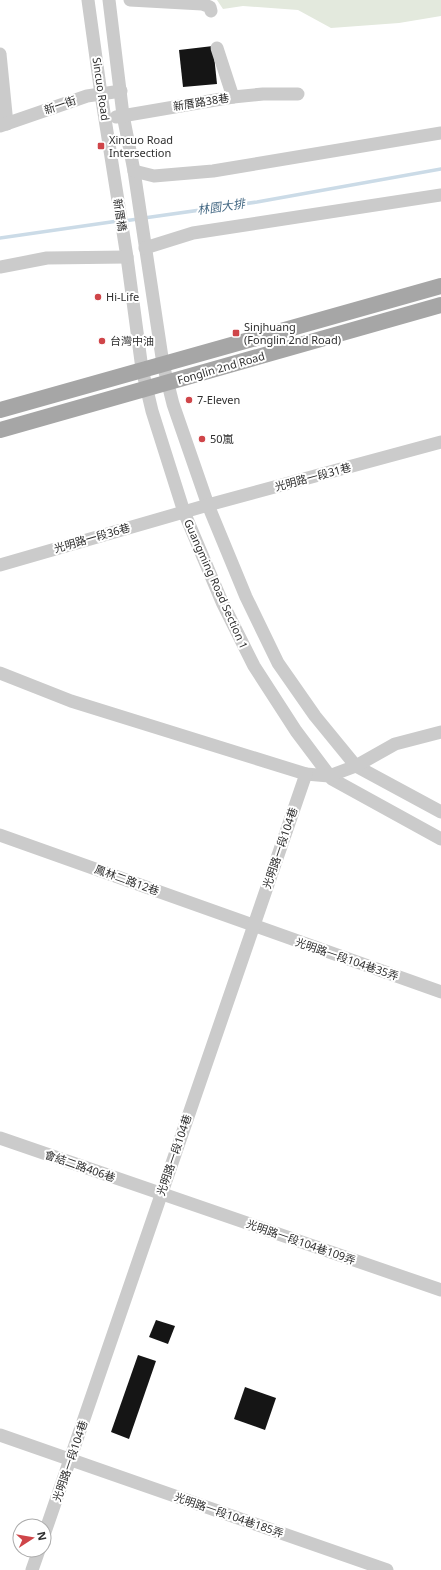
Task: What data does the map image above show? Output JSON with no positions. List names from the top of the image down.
{
  "streets": {
    "main road": ["Fonglin 2nd Road"],
    "street": [
      "Sincuo Road",
      "新厝路38巷",
      "新一街",
      "新厝橋",
      "光明路一段31巷",
      "光明路一段36巷",
      "Guangming Road Section 1",
      "光明路一段104巷",
      "鳳林二路12巷",
      "光明路一段104巷35弄",
      "會結二路406巷",
      "光明路一段104巷109弄",
      "光明路一段104巷185弄"
    ]
  },
  "crossings": [
    ["Sincuo Road", "新厝路38巷"],
    ["Sincuo Road", "新一街"],
    ["Sincuo Road", "新厝橋"],
    ["Fonglin 2nd Road", "Guangming Road Section 1"],
    ["光明路一段31巷", "光明路一段36巷"],
    ["光明路一段31巷", "Guangming Road Section 1"],
    ["光明路一段36巷", "Guangming Road Section 1"],
    ["光明路一段104巷", "鳳林二路12巷"],
    ["光明路一段104巷", "光明路一段104巷35弄"],
    ["光明路一段104巷", "會結二路406巷"],
    ["光明路一段104巷", "光明路一段104巷109弄"],
    ["光明路一段104巷", "光明路一段104巷185弄"],
    ["鳳林二路12巷", "光明路一段104巷35弄"],
    ["會結二路406巷", "光明路一段104巷109弄"]
  ],
  "water": ["林園大排"],
  "places": {
    "transit": ["Xincuo Road Intersection", "Sinjhuang (Fonglin 2nd Road)"],
    "other": [
      "Hi-Life",
      "台灣中油",
      "7-Eleven",
      "50嵐"
    ]
  },
  "north": "right"
}
